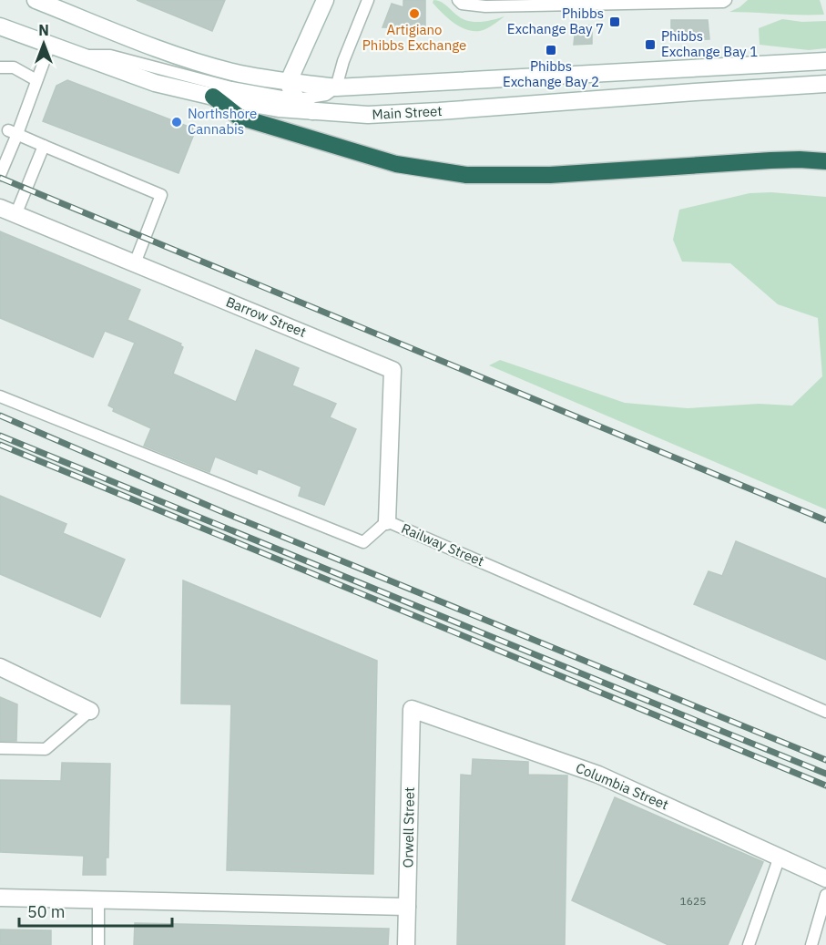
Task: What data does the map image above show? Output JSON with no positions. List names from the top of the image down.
{
  "streets": {
    "main road": [
      "Main Street",
      "Barrow Street",
      "Columbia Street",
      "Orwell Street"
    ],
    "lane": ["Railway Street"]
  },
  "crossings": [
    ["Barrow Street", "Railway Street"],
    ["Columbia Street", "Orwell Street"]
  ],
  "places": {
    "other": ["Artigiano Phibbs Exchange", "Northshore Cannabis"],
    "transit": ["Phibbs Exchange Bay 7", "Phibbs Exchange Bay 1", "Phibbs Exchange Bay 2"]
  },
  "house_numbers": ["1625"],
  "scale_bar": "50 m",
  "north": "top"
}
